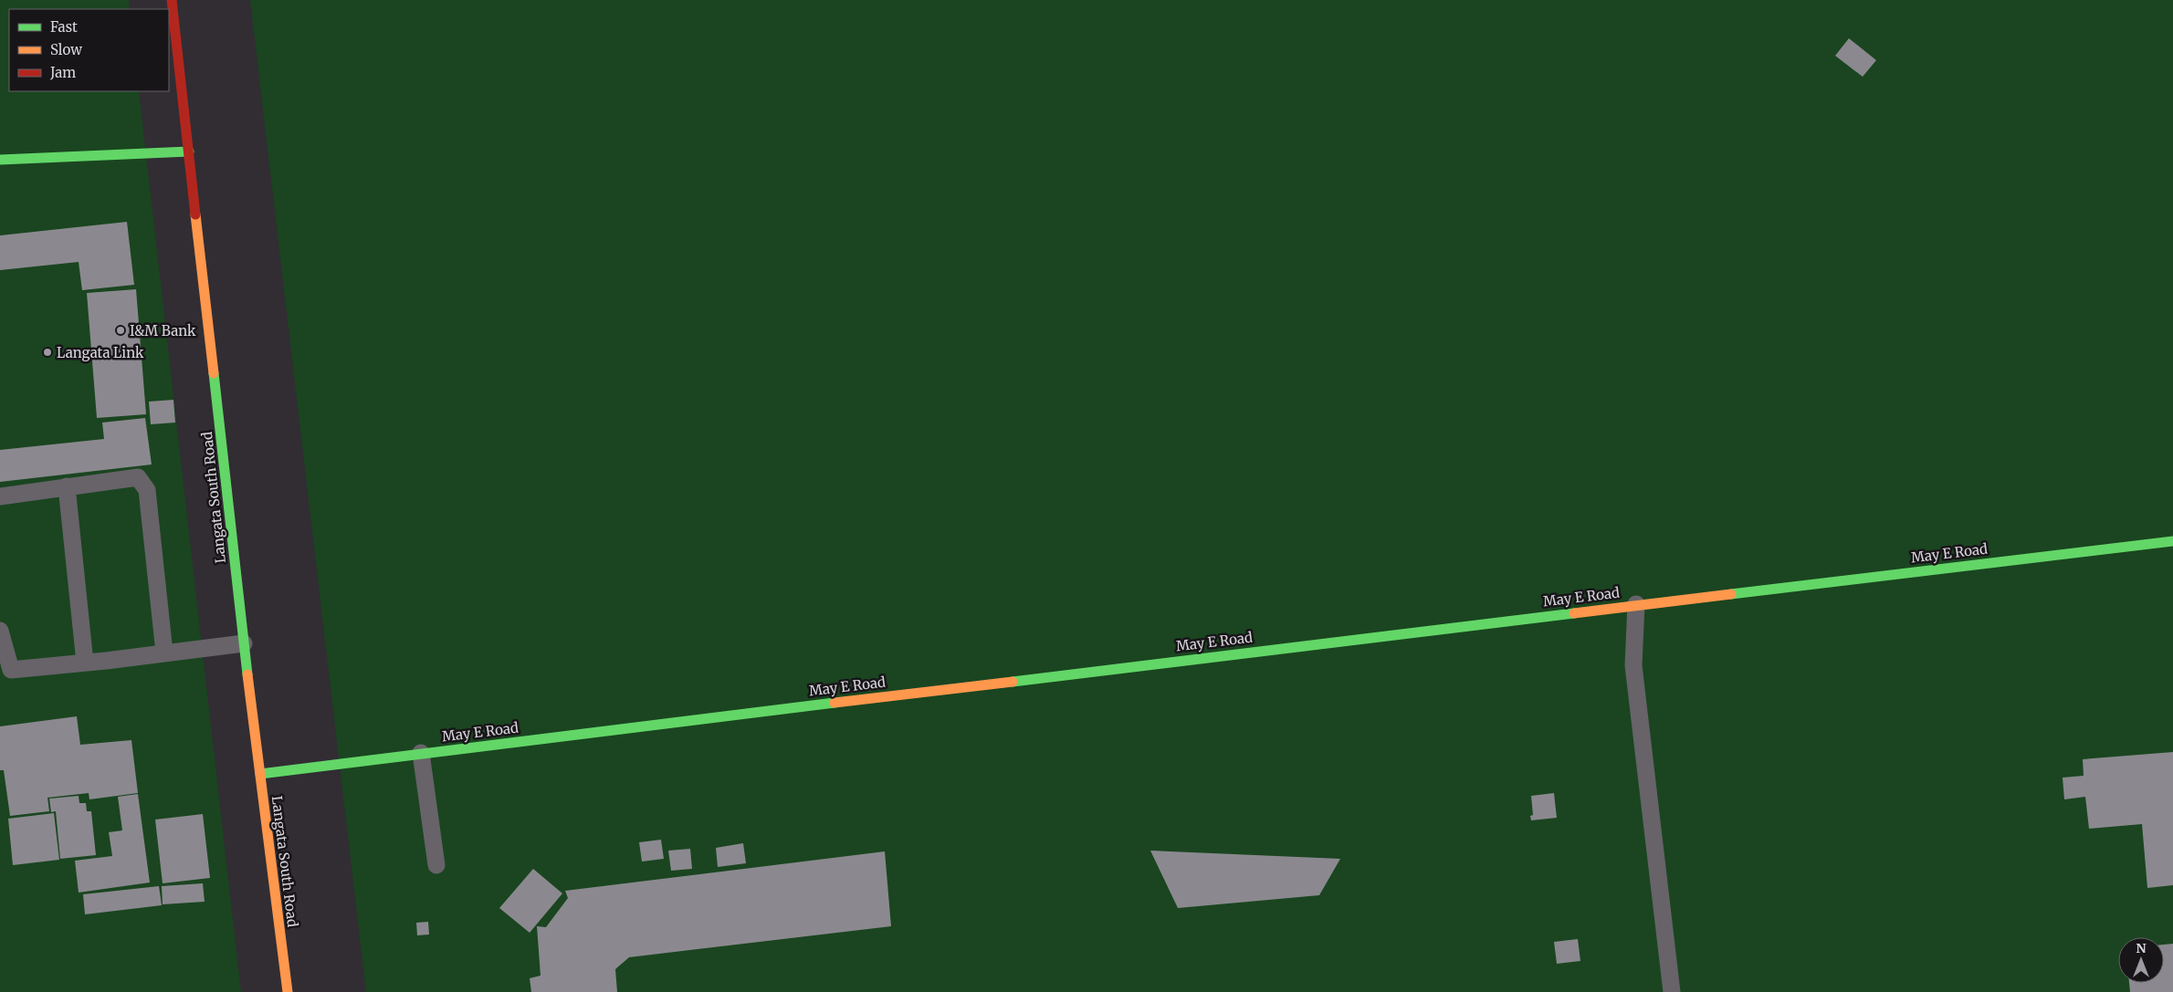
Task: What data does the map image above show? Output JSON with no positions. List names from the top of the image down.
{
  "streets": {
    "street": ["Langata South Road", "May E Road"]
  },
  "crossings": [
    ["Langata South Road", "May E Road"]
  ],
  "places": ["I&M Bank", "Langata Link"],
  "legend": ["Fast", "Slow", "Jam"],
  "north": "top"
}
